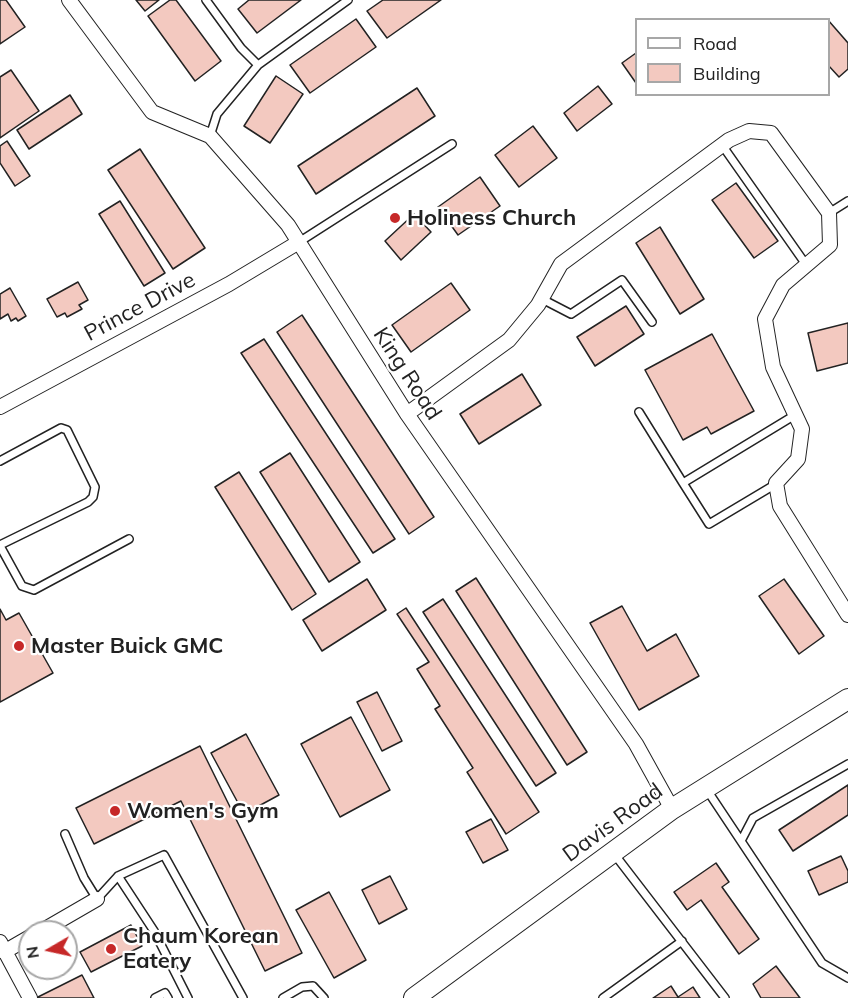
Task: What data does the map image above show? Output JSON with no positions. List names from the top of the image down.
{
  "streets": {
    "main road": ["Davis Road"],
    "street": ["Prince Drive", "King Road"]
  },
  "crossings": [
    ["Prince Drive", "King Road"],
    ["King Road", "Davis Road"]
  ],
  "places": [
    "Holiness Church",
    "Master Buick GMC",
    "Women's Gym",
    "Chaum Korean Eatery"
  ],
  "legend": ["Road", "Building"],
  "north": "left"
}
